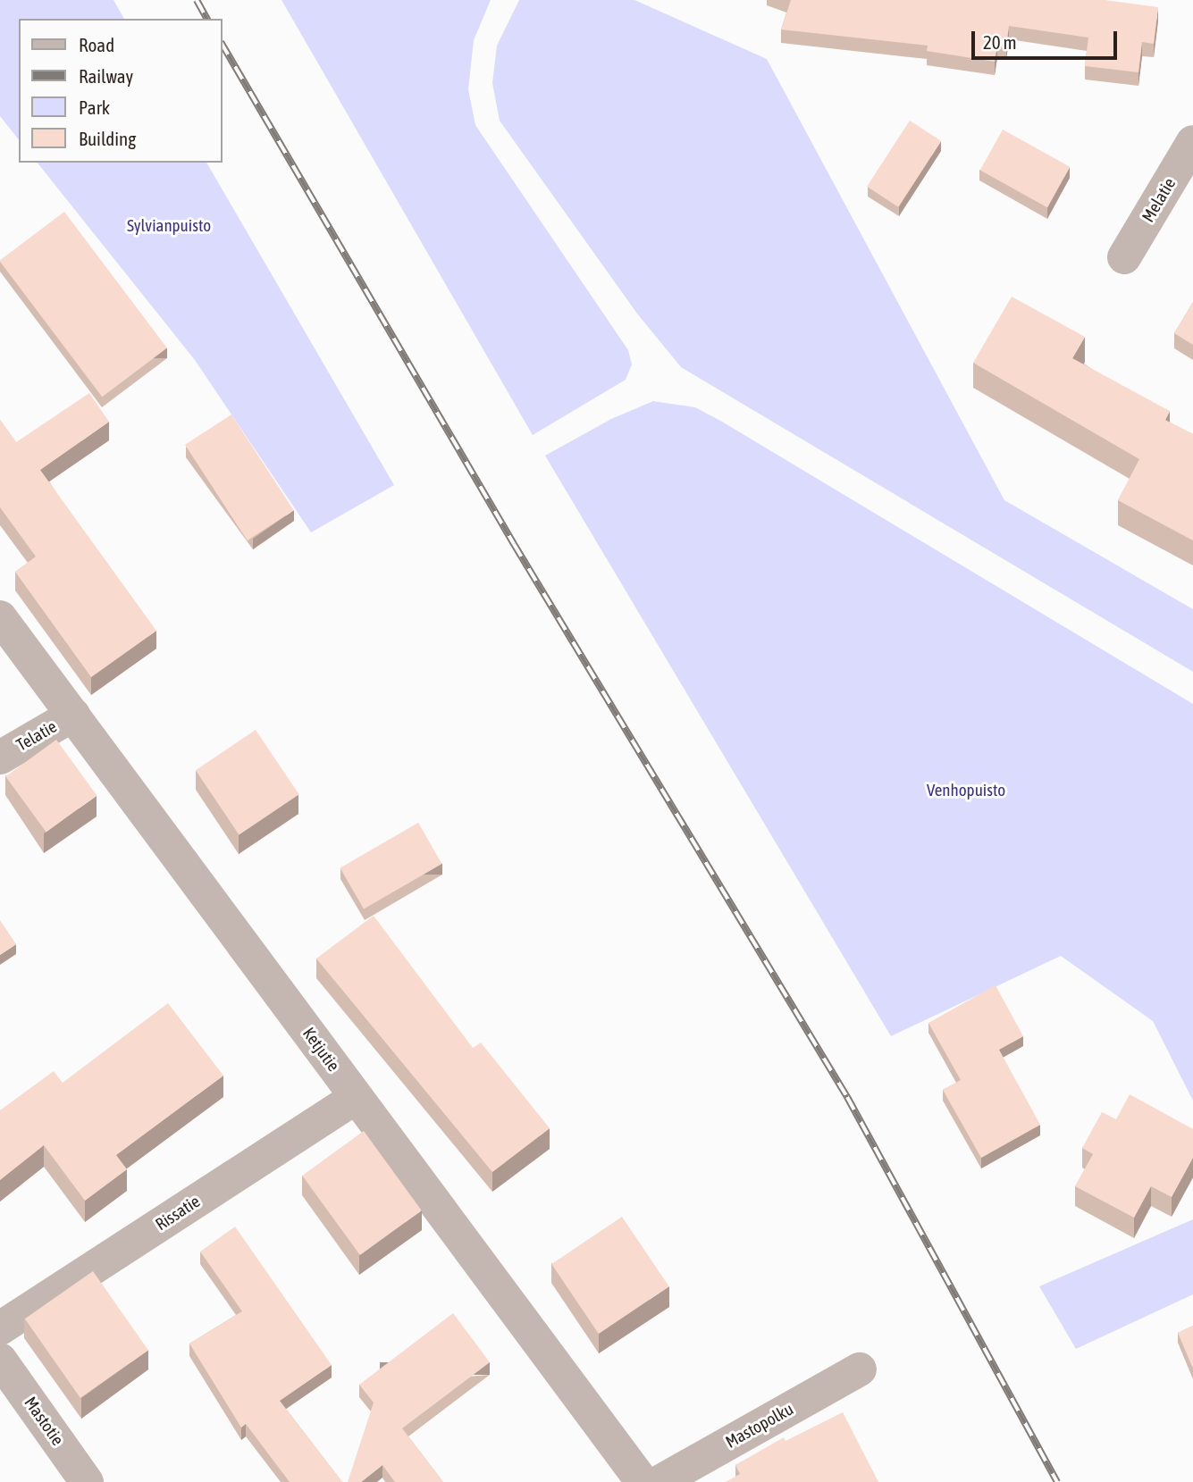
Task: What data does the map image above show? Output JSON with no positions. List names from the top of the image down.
{
  "streets": {
    "street": [
      "Melatie",
      "Telatie",
      "Ketjutie",
      "Rissatie",
      "Mastotie",
      "Mastopolku"
    ]
  },
  "crossings": [
    ["Telatie", "Ketjutie"],
    ["Ketjutie", "Rissatie"]
  ],
  "parks": ["Sylvianpuisto", "Venhopuisto"],
  "legend": [
    "Road",
    "Railway",
    "Park",
    "Building"
  ],
  "scale_bar": "20 m"
}
